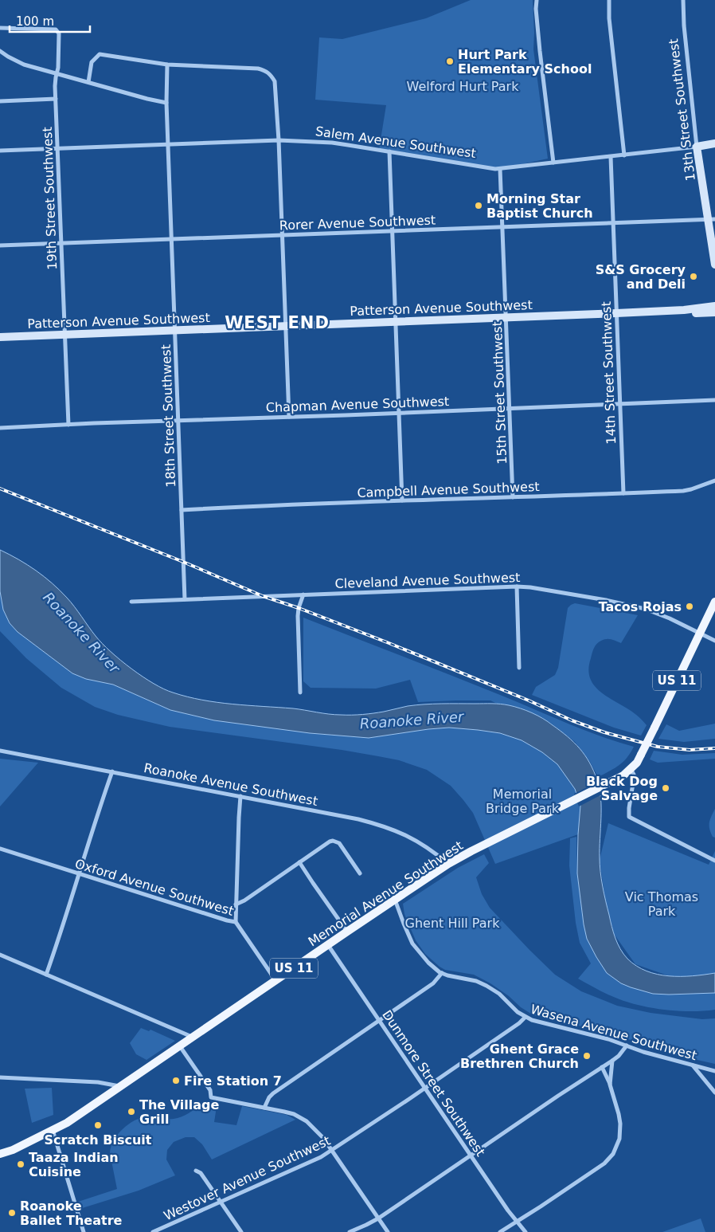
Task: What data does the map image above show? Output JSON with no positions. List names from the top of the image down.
{
  "streets": {
    "main road": [
      "13th Street Southwest",
      "Salem Avenue Southwest",
      "Patterson Avenue Southwest",
      "US 11",
      "Memorial Avenue Southwest"
    ],
    "street": [
      "19th Street Southwest",
      "Rorer Avenue Southwest",
      "14th Street Southwest",
      "15th Street Southwest",
      "Chapman Avenue Southwest",
      "18th Street Southwest",
      "Campbell Avenue Southwest",
      "Cleveland Avenue Southwest",
      "Roanoke Avenue Southwest",
      "Oxford Avenue Southwest",
      "Wasena Avenue Southwest",
      "Dunmore Street Southwest",
      "Westover Avenue Southwest"
    ]
  },
  "crossings": [
    ["13th Street Southwest", "Salem Avenue Southwest"],
    ["13th Street Southwest", "Rorer Avenue Southwest"],
    ["Salem Avenue Southwest", "19th Street Southwest"],
    ["Salem Avenue Southwest", "14th Street Southwest"],
    ["Salem Avenue Southwest", "15th Street Southwest"],
    ["Salem Avenue Southwest", "18th Street Southwest"],
    ["19th Street Southwest", "Rorer Avenue Southwest"],
    ["19th Street Southwest", "Patterson Avenue Southwest"],
    ["19th Street Southwest", "Chapman Avenue Southwest"],
    ["Rorer Avenue Southwest", "14th Street Southwest"],
    ["Rorer Avenue Southwest", "15th Street Southwest"],
    ["Rorer Avenue Southwest", "18th Street Southwest"],
    ["Patterson Avenue Southwest", "14th Street Southwest"],
    ["Patterson Avenue Southwest", "15th Street Southwest"],
    ["Patterson Avenue Southwest", "18th Street Southwest"],
    ["14th Street Southwest", "Chapman Avenue Southwest"],
    ["14th Street Southwest", "Campbell Avenue Southwest"],
    ["15th Street Southwest", "Chapman Avenue Southwest"],
    ["15th Street Southwest", "Campbell Avenue Southwest"],
    ["Chapman Avenue Southwest", "18th Street Southwest"],
    ["18th Street Southwest", "Campbell Avenue Southwest"],
    ["18th Street Southwest", "Cleveland Avenue Southwest"],
    ["Cleveland Avenue Southwest", "US 11"],
    ["US 11", "Memorial Avenue Southwest"],
    ["Roanoke Avenue Southwest", "Memorial Avenue Southwest"],
    ["Oxford Avenue Southwest", "Memorial Avenue Southwest"],
    ["Memorial Avenue Southwest", "Wasena Avenue Southwest"],
    ["Memorial Avenue Southwest", "Dunmore Street Southwest"],
    ["Wasena Avenue Southwest", "Westover Avenue Southwest"],
    ["Dunmore Street Southwest", "Westover Avenue Southwest"]
  ],
  "districts": ["WEST END"],
  "water": ["Roanoke River"],
  "parks": [
    "Welford Hurt Park",
    "Memorial Bridge Park",
    "Vic Thomas Park",
    "Ghent Hill Park"
  ],
  "places": [
    "Hurt Park Elementary School",
    "Morning Star Baptist Church",
    "S&S Grocery and Deli",
    "Tacos Rojas",
    "Black Dog Salvage",
    "Ghent Grace Brethren Church",
    "Fire Station 7",
    "The Village Grill",
    "Scratch Biscuit",
    "Taaza Indian Cuisine",
    "Roanoke Ballet Theatre"
  ],
  "scale_bar": "100 m"
}
